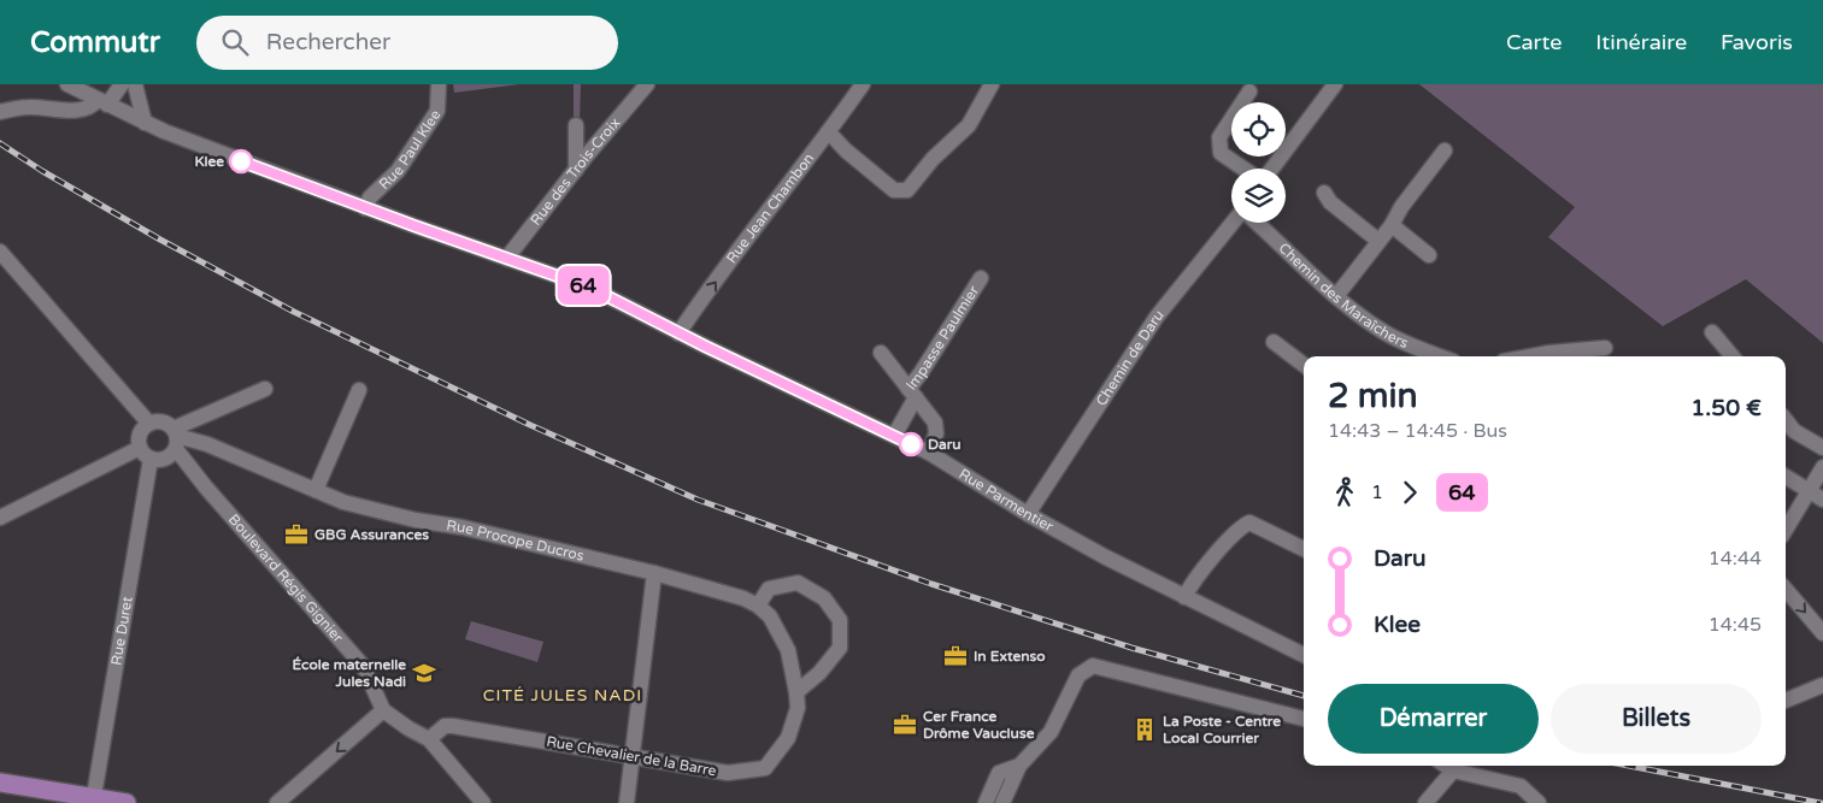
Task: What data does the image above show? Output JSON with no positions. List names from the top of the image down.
{
  "streets": {
    "street": [
      "Rue Paul Klee",
      "Rue des Trois-Croix",
      "Rue Jean Chambon",
      "Chemin des Maraîchers",
      "Impasse Paulmier",
      "Chemin de Daru",
      "Rue Parmentier",
      "Rue Procope Ducros",
      "Boulevard Régis Gignier",
      "Rue Duret",
      "Rue Chevalier de la Barre"
    ]
  },
  "crossings": [
    ["Rue Paul Klee", "Rue Parmentier"],
    ["Rue des Trois-Croix", "Rue Parmentier"],
    ["Rue Jean Chambon", "Rue Parmentier"],
    ["Impasse Paulmier", "Rue Parmentier"],
    ["Chemin de Daru", "Rue Parmentier"],
    ["Rue Procope Ducros", "Boulevard Régis Gignier"],
    ["Rue Procope Ducros", "Rue Duret"],
    ["Rue Procope Ducros", "Rue Chevalier de la Barre"],
    ["Boulevard Régis Gignier", "Rue Duret"],
    ["Boulevard Régis Gignier", "Rue Chevalier de la Barre"]
  ],
  "one_way": ["Rue Jean Chambon"],
  "districts": ["CITÉ JULES NADI"],
  "places": {
    "other": ["Klee", "Daru"],
    "office": ["GBG Assurances", "In Extenso", "Cer France Drôme Vaucluse"],
    "school or university": ["École maternelle Jules Nadi"],
    "building": ["La Poste - Centre Local Courrier"]
  },
  "lines": ["bus line 64"],
  "page": {
    "header": "Commutr",
    "search": "Rechercher",
    "nav": ["Carte", "Itinéraire", "Favoris"],
    "on_map": "64",
    "heading": ["2 min", "14:43 – 14:45 · Bus", "1.50 €"],
    "legs": ["1", "64"],
    "list": [
      {
        "name": "Daru",
        "value": "14:44"
      },
      {
        "name": "Klee",
        "value": "14:45"
      }
    ],
    "buttons": ["Démarrer", "Billets"]
  }
}
